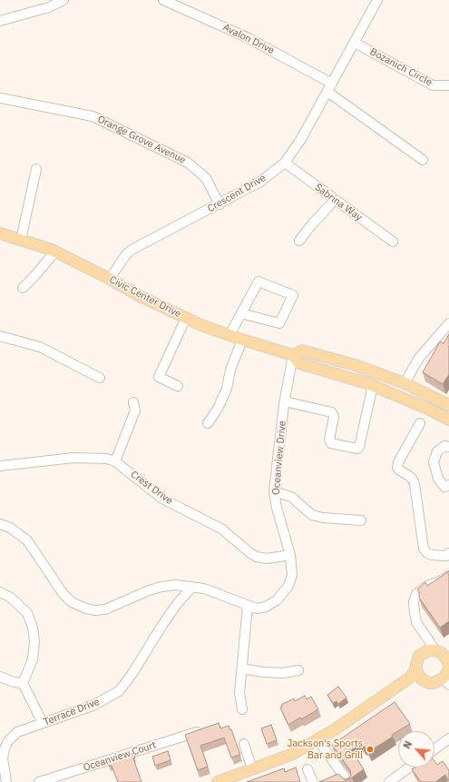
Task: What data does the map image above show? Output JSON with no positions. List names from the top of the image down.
{
  "streets": {
    "main road": ["Civic Center Drive"],
    "street": [
      "Avalon Drive",
      "Bozanich Circle",
      "Orange Grove Avenue",
      "Crescent Drive",
      "Sabrina Way",
      "Oceanview Drive",
      "Crest Drive",
      "Terrace Drive",
      "Oceanview Court"
    ]
  },
  "crossings": [
    ["Avalon Drive", "Crescent Drive"],
    ["Bozanich Circle", "Crescent Drive"],
    ["Orange Grove Avenue", "Crescent Drive"],
    ["Crescent Drive", "Sabrina Way"],
    ["Crescent Drive", "Civic Center Drive"],
    ["Civic Center Drive", "Oceanview Drive"],
    ["Oceanview Drive", "Crest Drive"],
    ["Oceanview Drive", "Terrace Drive"]
  ],
  "places": ["Jackson's Sports Bar and Grill"],
  "north": "top left"
}
